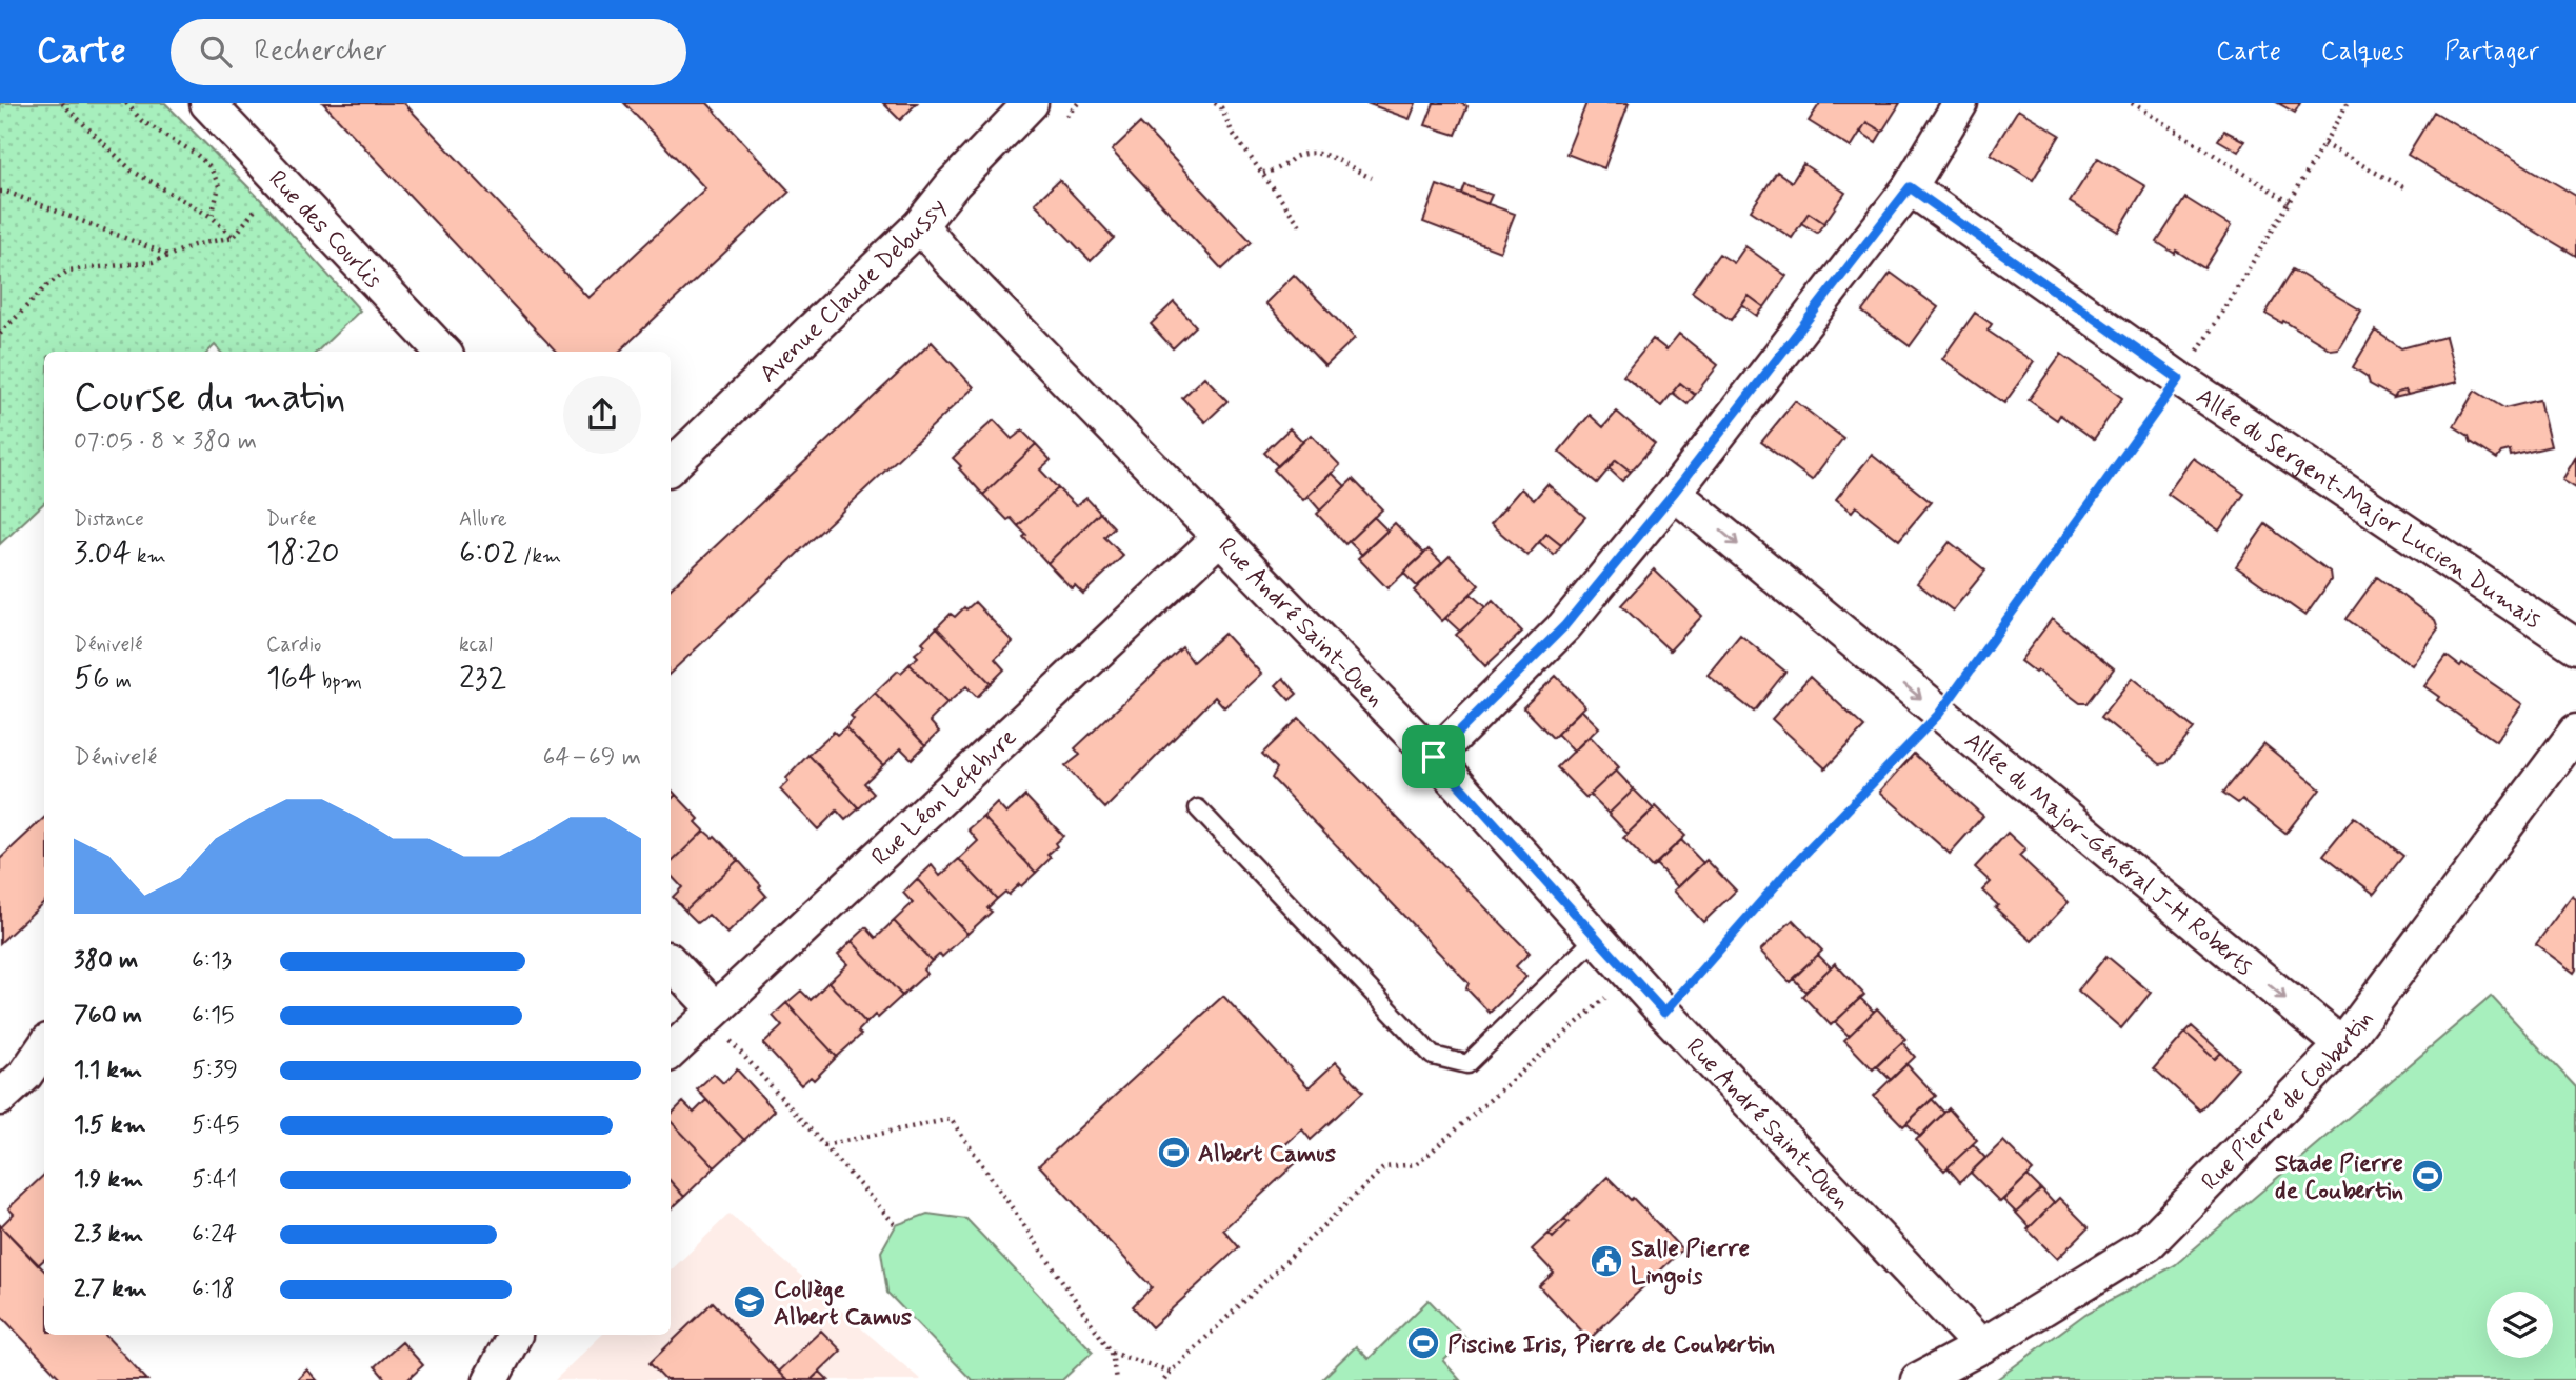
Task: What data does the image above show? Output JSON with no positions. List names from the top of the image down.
{
  "streets": {
    "street": [
      "Rue des Courlis",
      "Avenue Claude Debussy",
      "Allée du Sergent-Major Lucien Dumais",
      "Rue André Saint-Ouen",
      "Rue Léon Lefebvre",
      "Allée du Major-Général J-H Roberts",
      "Rue Pierre de Coubertin"
    ]
  },
  "crossings": [
    ["Avenue Claude Debussy", "Rue André Saint-Ouen"],
    ["Rue André Saint-Ouen", "Rue Léon Lefebvre"],
    ["Rue André Saint-Ouen", "Rue Pierre de Coubertin"],
    ["Allée du Major-Général J-H Roberts", "Rue Pierre de Coubertin"]
  ],
  "one_way": ["Allée du Major-Général J-H Roberts"],
  "places": {
    "sports": ["Albert Camus", "Stade Pierre de Coubertin", "Piscine Iris, Pierre de Coubertin"],
    "public building": ["Salle Pierre Lingois"],
    "school or university": ["Collège Albert Camus"]
  },
  "page": {
    "header": "Carte",
    "search": "Rechercher",
    "nav": ["Carte", "Calques", "Partager"],
    "heading": ["Course du matin", "07:05 · 8 × 380 m"],
    "stats": [
      ["Distance", "3.04 km"],
      ["Durée", "18:20"],
      ["Allure", "6:02 /km"],
      ["Dénivelé", "56 m"],
      ["Cardio", "164 bpm"],
      ["kcal", "232"]
    ],
    "chart": ["Dénivelé", "64–69 m"],
    "list": [
      {
        "name": "380 m",
        "note": "6:13"
      },
      {
        "name": "760 m",
        "note": "6:15"
      },
      {
        "name": "1.1 km",
        "note": "5:39"
      },
      {
        "name": "1.5 km",
        "note": "5:45"
      },
      {
        "name": "1.9 km",
        "note": "5:41"
      },
      {
        "name": "2.3 km",
        "note": "6:24"
      },
      {
        "name": "2.7 km",
        "note": "6:18"
      }
    ]
  }
}
